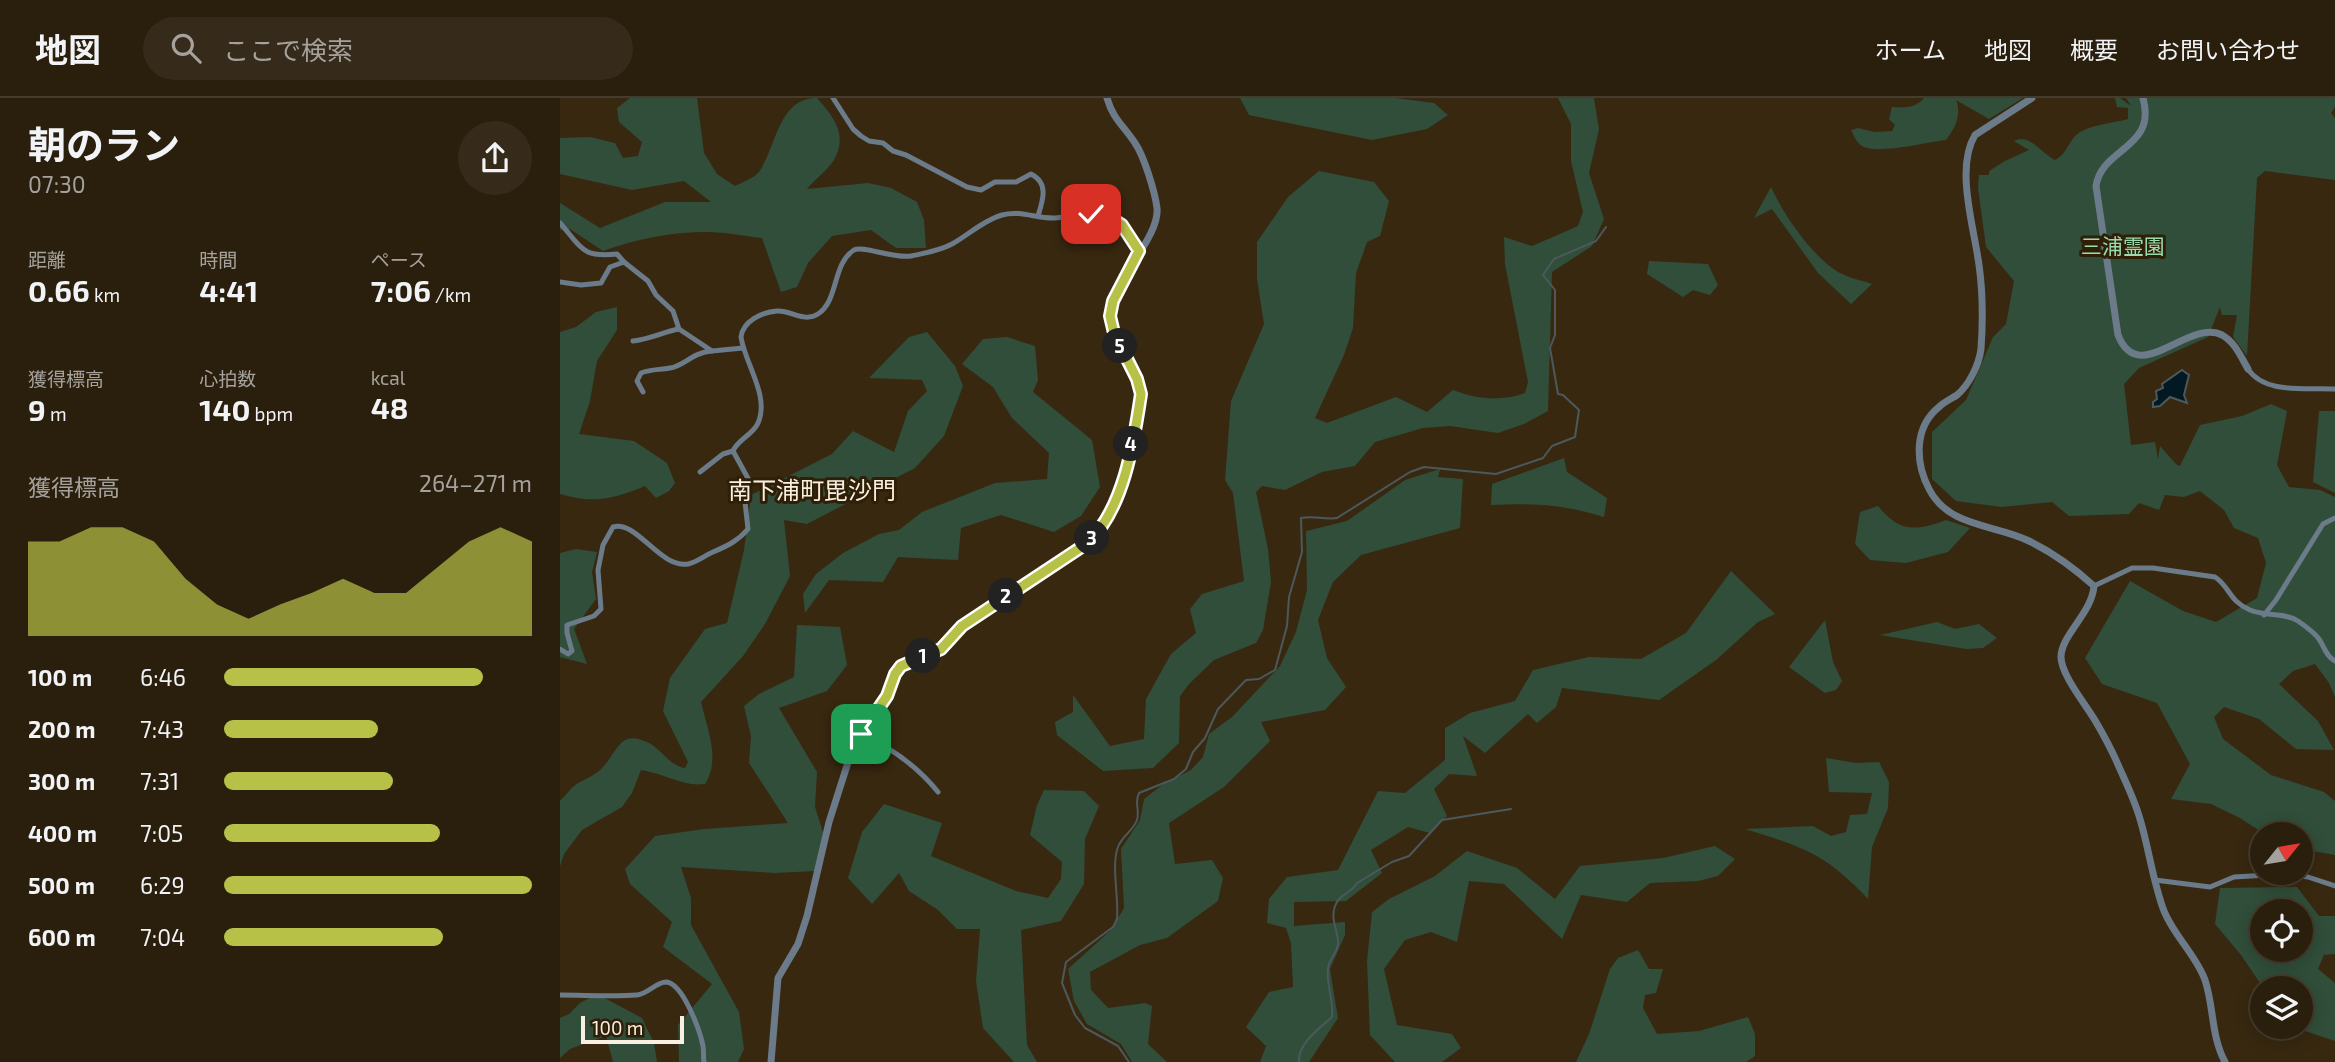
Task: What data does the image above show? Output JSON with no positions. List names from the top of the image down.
{
  "districts": ["南下浦町毘沙門"],
  "parks": ["三浦霊園"],
  "scale_bar": "100 m",
  "north": "top right",
  "page": {
    "header": "地図",
    "search": "ここで検索",
    "nav": [
      "ホーム",
      "地図",
      "概要",
      "お問い合わせ"
    ],
    "heading": ["朝のラン", "07:30"],
    "stats": [
      ["距離", "0.66 km"],
      ["時間", "4:41"],
      ["ペース", "7:06 /km"],
      ["獲得標高", "9 m"],
      ["心拍数", "140 bpm"],
      ["kcal", "48"]
    ],
    "pins": [
      "5",
      "4",
      "3",
      "2",
      "1"
    ],
    "chart": ["獲得標高", "264–271 m"],
    "list": [
      {
        "name": "100 m",
        "note": "6:46"
      },
      {
        "name": "200 m",
        "note": "7:43"
      },
      {
        "name": "300 m",
        "note": "7:31"
      },
      {
        "name": "400 m",
        "note": "7:05"
      },
      {
        "name": "500 m",
        "note": "6:29"
      },
      {
        "name": "600 m",
        "note": "7:04"
      }
    ],
    "scale": "100 m"
  }
}
